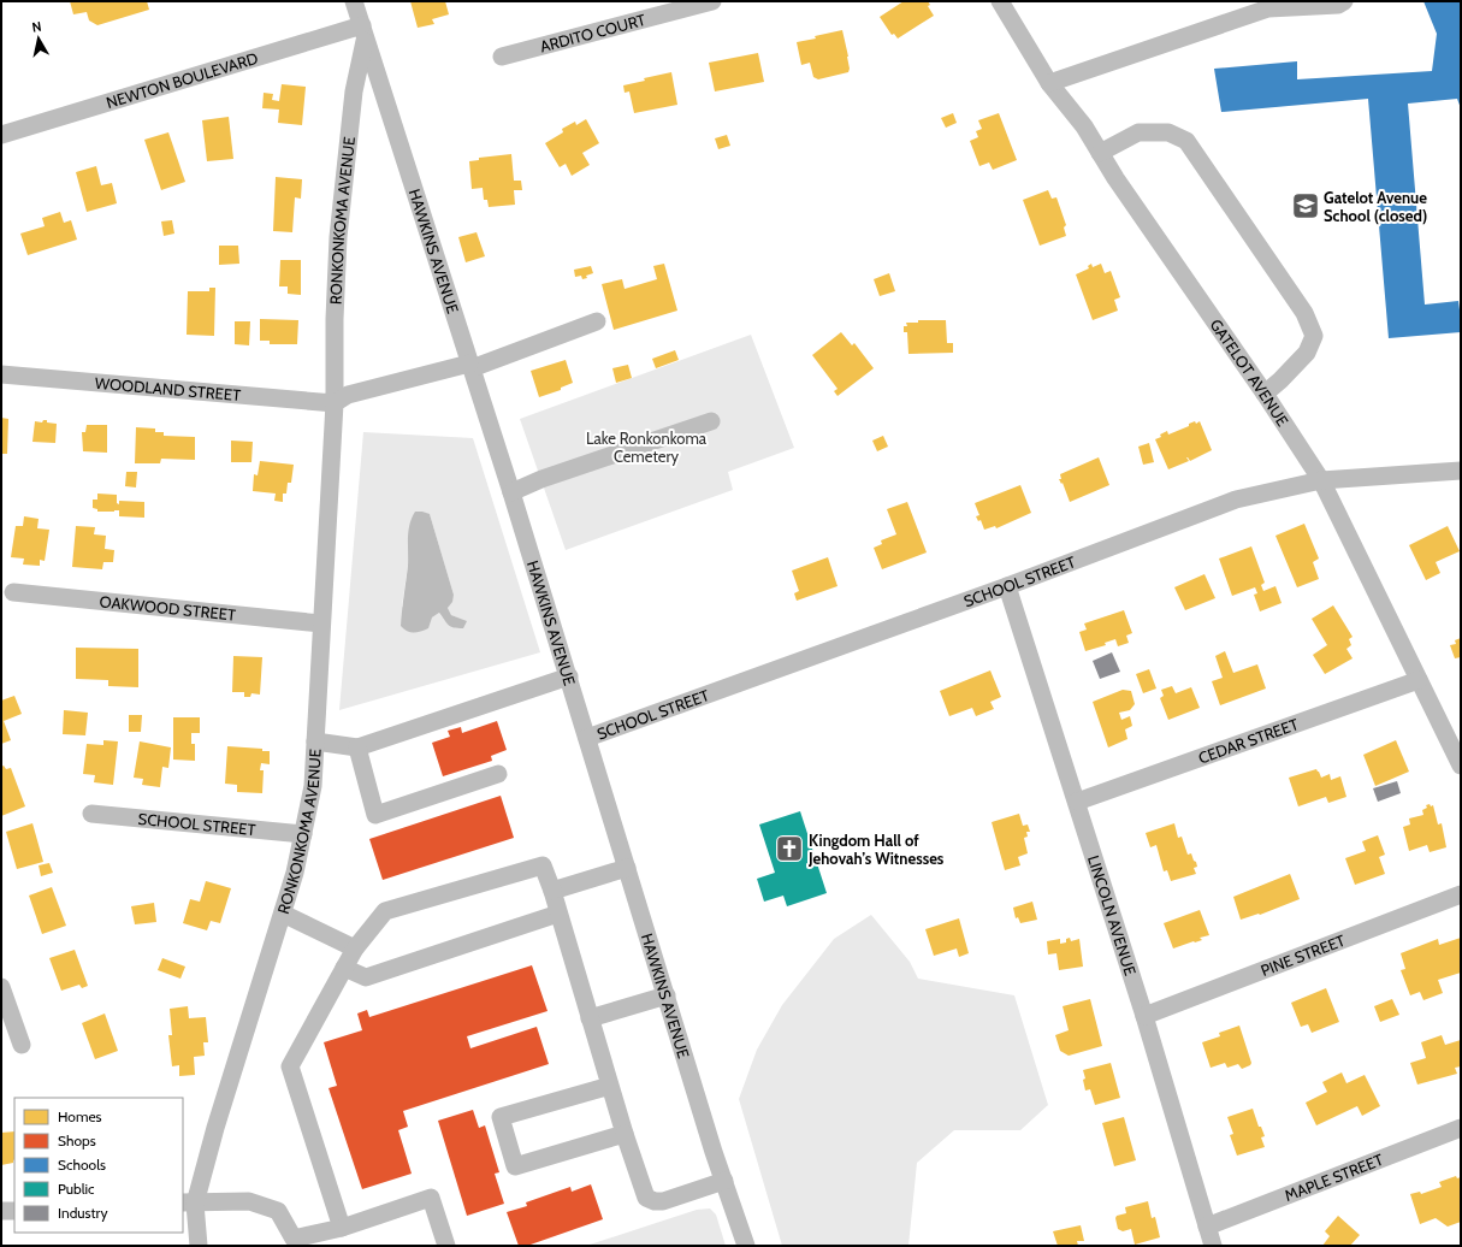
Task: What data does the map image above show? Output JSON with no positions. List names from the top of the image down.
{
  "streets": {
    "street": [
      "ARDITO COURT",
      "NEWTON BOULEVARD",
      "RONKONKOMA AVENUE",
      "HAWKINS AVENUE",
      "GATELOT AVENUE",
      "WOODLAND STREET",
      "SCHOOL STREET",
      "OAKWOOD STREET",
      "CEDAR STREET",
      "LINCOLN AVENUE",
      "PINE STREET",
      "MAPLE STREET"
    ]
  },
  "crossings": [
    ["NEWTON BOULEVARD", "RONKONKOMA AVENUE"],
    ["NEWTON BOULEVARD", "HAWKINS AVENUE"],
    ["RONKONKOMA AVENUE", "HAWKINS AVENUE"],
    ["RONKONKOMA AVENUE", "WOODLAND STREET"],
    ["RONKONKOMA AVENUE", "SCHOOL STREET"],
    ["RONKONKOMA AVENUE", "OAKWOOD STREET"],
    ["HAWKINS AVENUE", "SCHOOL STREET"],
    ["GATELOT AVENUE", "SCHOOL STREET"],
    ["GATELOT AVENUE", "CEDAR STREET"],
    ["SCHOOL STREET", "LINCOLN AVENUE"],
    ["CEDAR STREET", "LINCOLN AVENUE"],
    ["LINCOLN AVENUE", "PINE STREET"],
    ["LINCOLN AVENUE", "MAPLE STREET"]
  ],
  "parks": ["Lake Ronkonkoma Cemetery"],
  "places": {
    "school or university": ["Gatelot Avenue School (closed)"],
    "church": ["Kingdom Hall of Jehovah’s Witnesses"]
  },
  "legend": [
    "Homes",
    "Shops",
    "Schools",
    "Public",
    "Industry"
  ],
  "north": "top"
}
